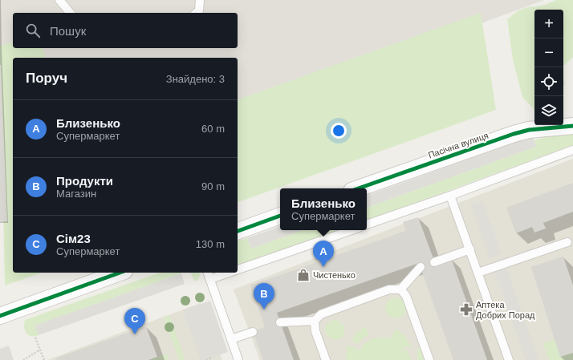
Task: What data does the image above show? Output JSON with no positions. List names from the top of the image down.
{
  "streets": {
    "street": ["Пасічна вулиця"]
  },
  "places": {
    "shop": ["Чистенько"],
    "pharmacy": ["Аптека Добрих Порад"]
  },
  "page": {
    "map_buttons": ["+", "−"],
    "search": "Пошук",
    "heading": ["Поруч", "Знайдено: 3"],
    "list": [
      {
        "mark": "A",
        "name": "Близенько",
        "note": "Супермаркет",
        "value": "60 m"
      },
      {
        "mark": "B",
        "name": "Продукти",
        "note": "Магазин",
        "value": "90 m"
      },
      {
        "mark": "C",
        "name": "Сім23",
        "note": "Супермаркет",
        "value": "130 m"
      }
    ],
    "popup": ["Близенько", "Супермаркет"],
    "pins": ["A", "B", "C"]
  }
}
